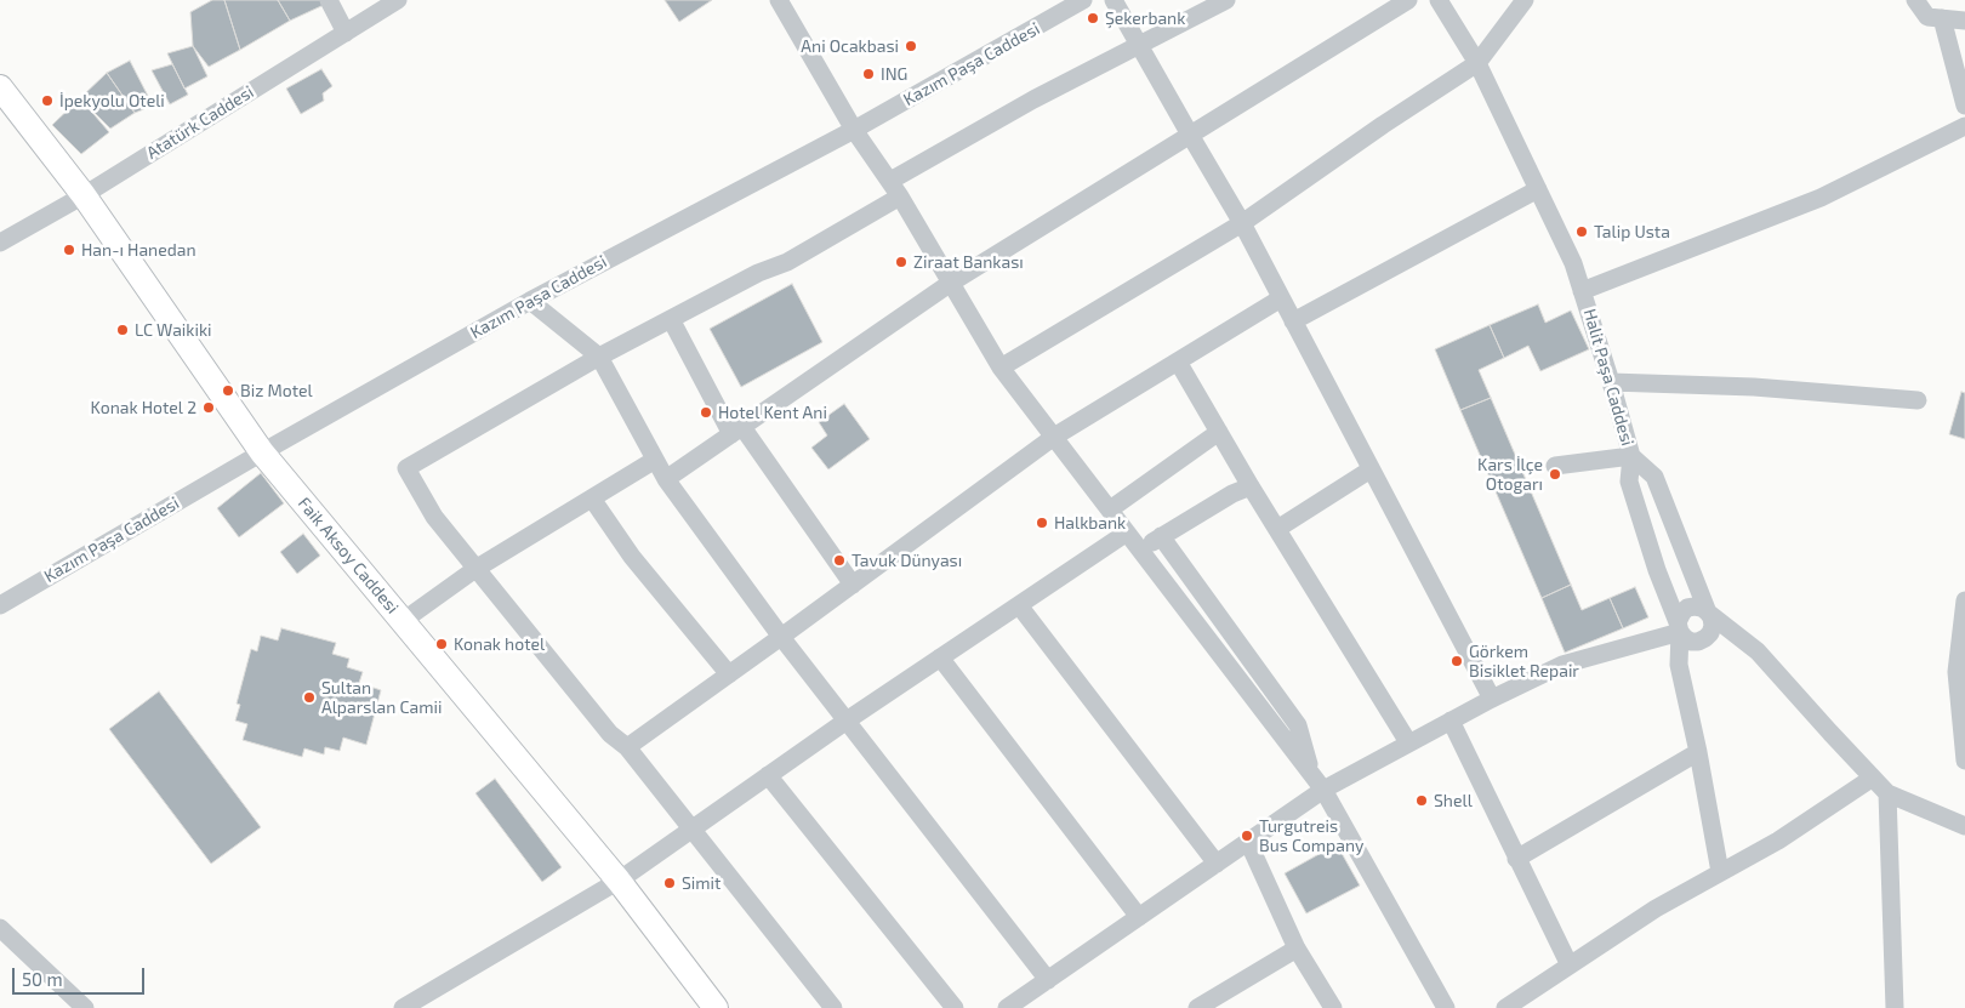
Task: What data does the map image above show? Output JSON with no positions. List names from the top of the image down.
{
  "streets": {
    "main road": ["Faik Aksoy Caddesi"],
    "street": ["Kazım Paşa Caddesi", "Atatürk Caddesi", "Halit Paşa Caddesi"]
  },
  "crossings": [
    ["Kazım Paşa Caddesi", "Faik Aksoy Caddesi"],
    ["Atatürk Caddesi", "Faik Aksoy Caddesi"]
  ],
  "places": [
    "Şekerbank",
    "Ani Ocakbasi",
    "ING",
    "İpekyolu Oteli",
    "Talip Usta",
    "Han-ı Hanedan",
    "Ziraat Bankası",
    "LC Waikiki",
    "Biz Motel",
    "Konak Hotel 2",
    "Hotel Kent Ani",
    "Kars İlçe Otogarı",
    "Halkbank",
    "Tavuk Dünyası",
    "Konak hotel",
    "Görkem Bisiklet Repair",
    "Sultan Alparslan Camii",
    "Shell",
    "Turgutreis Bus Company",
    "Simit"
  ],
  "scale_bar": "50 m"
}
